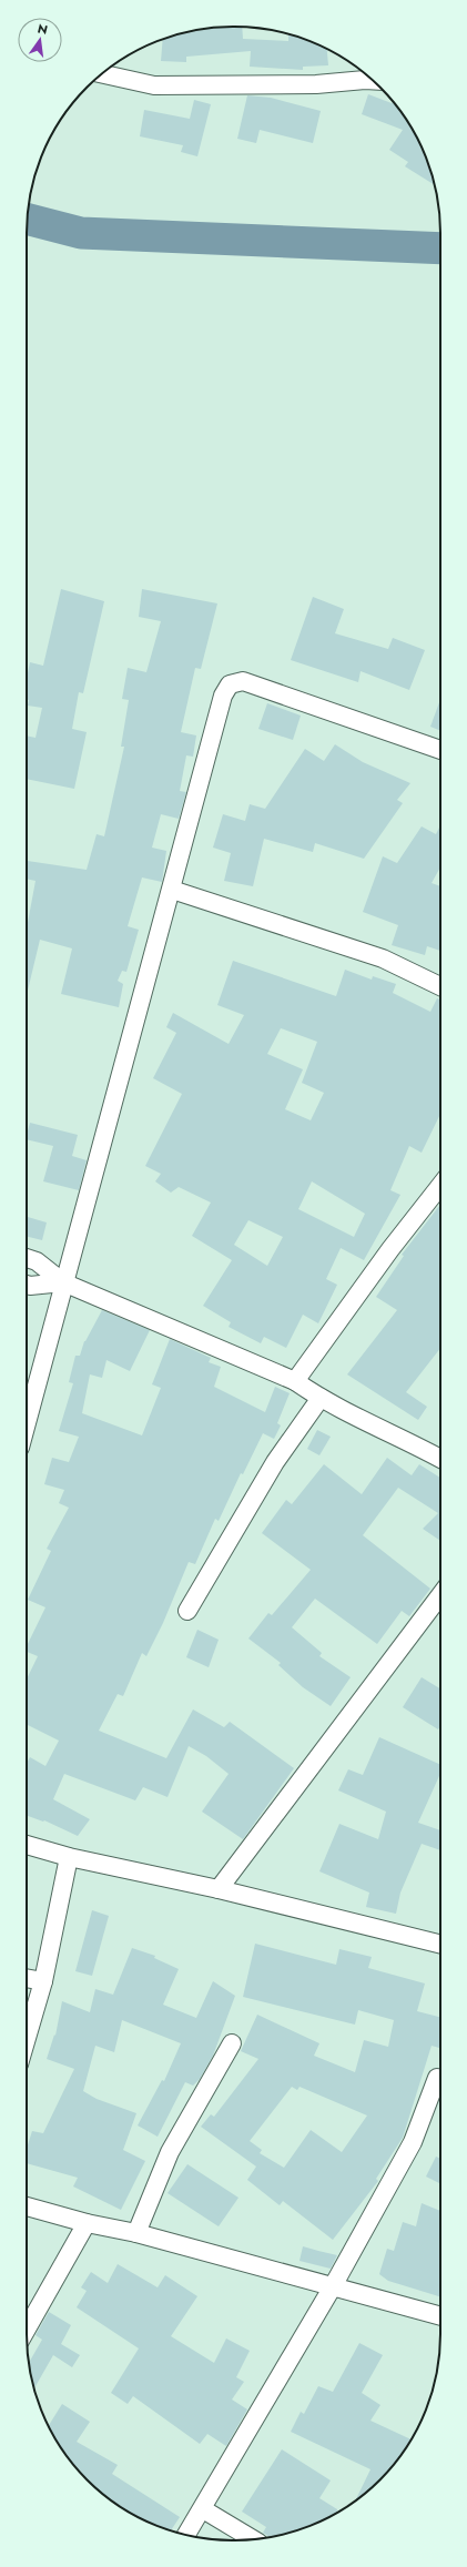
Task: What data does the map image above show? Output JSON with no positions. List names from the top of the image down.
{
  "north": "top"
}
